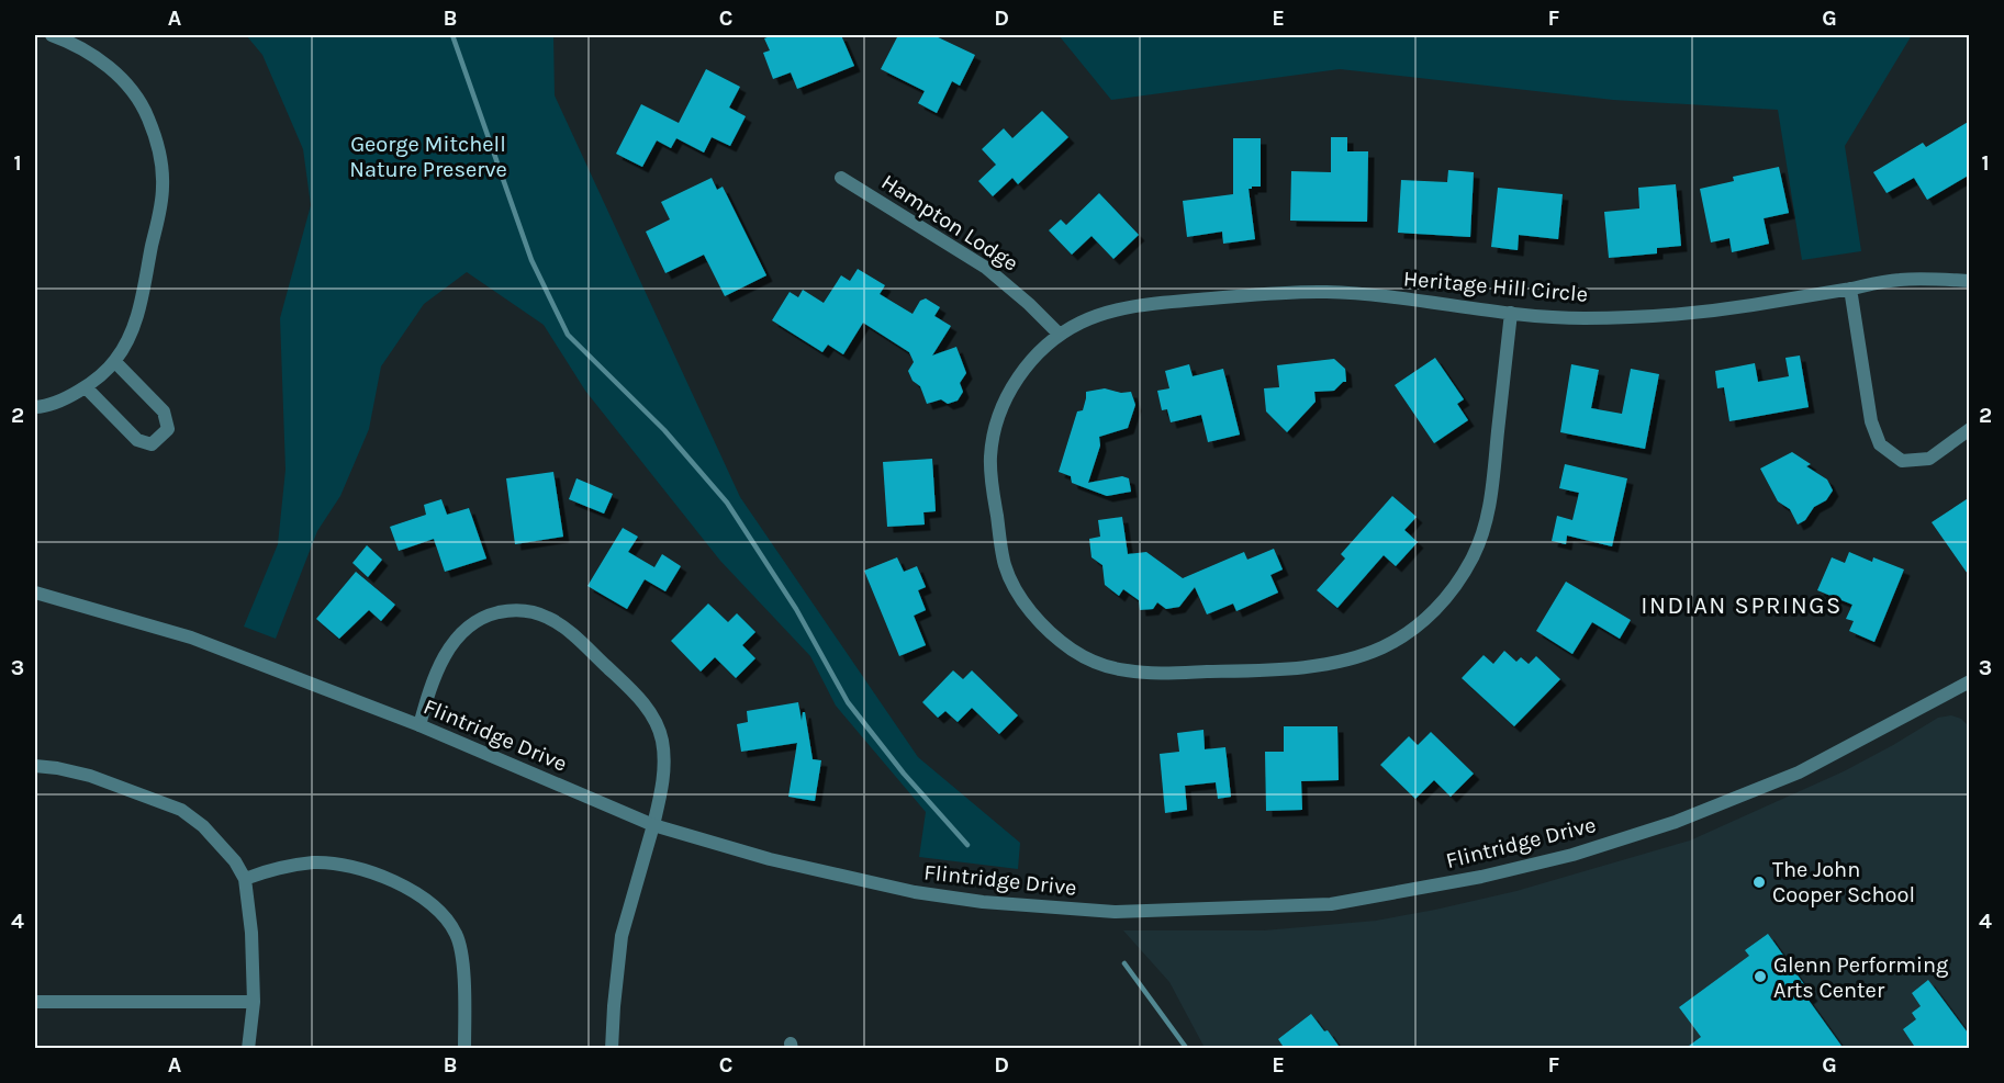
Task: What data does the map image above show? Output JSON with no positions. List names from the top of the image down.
{
  "streets": {
    "street": ["Hampton Lodge", "Heritage Hill Circle", "Flintridge Drive"]
  },
  "crossings": [
    ["Hampton Lodge", "Heritage Hill Circle"]
  ],
  "districts": ["INDIAN SPRINGS"],
  "parks": ["George Mitchell Nature Preserve"],
  "places": ["The John Cooper School", "Glenn Performing Arts Center"],
  "grid": {
    "columns": [
      "A",
      "B",
      "C",
      "D",
      "E",
      "F",
      "G"
    ],
    "rows": [
      "1",
      "2",
      "3",
      "4"
    ]
  }
}
